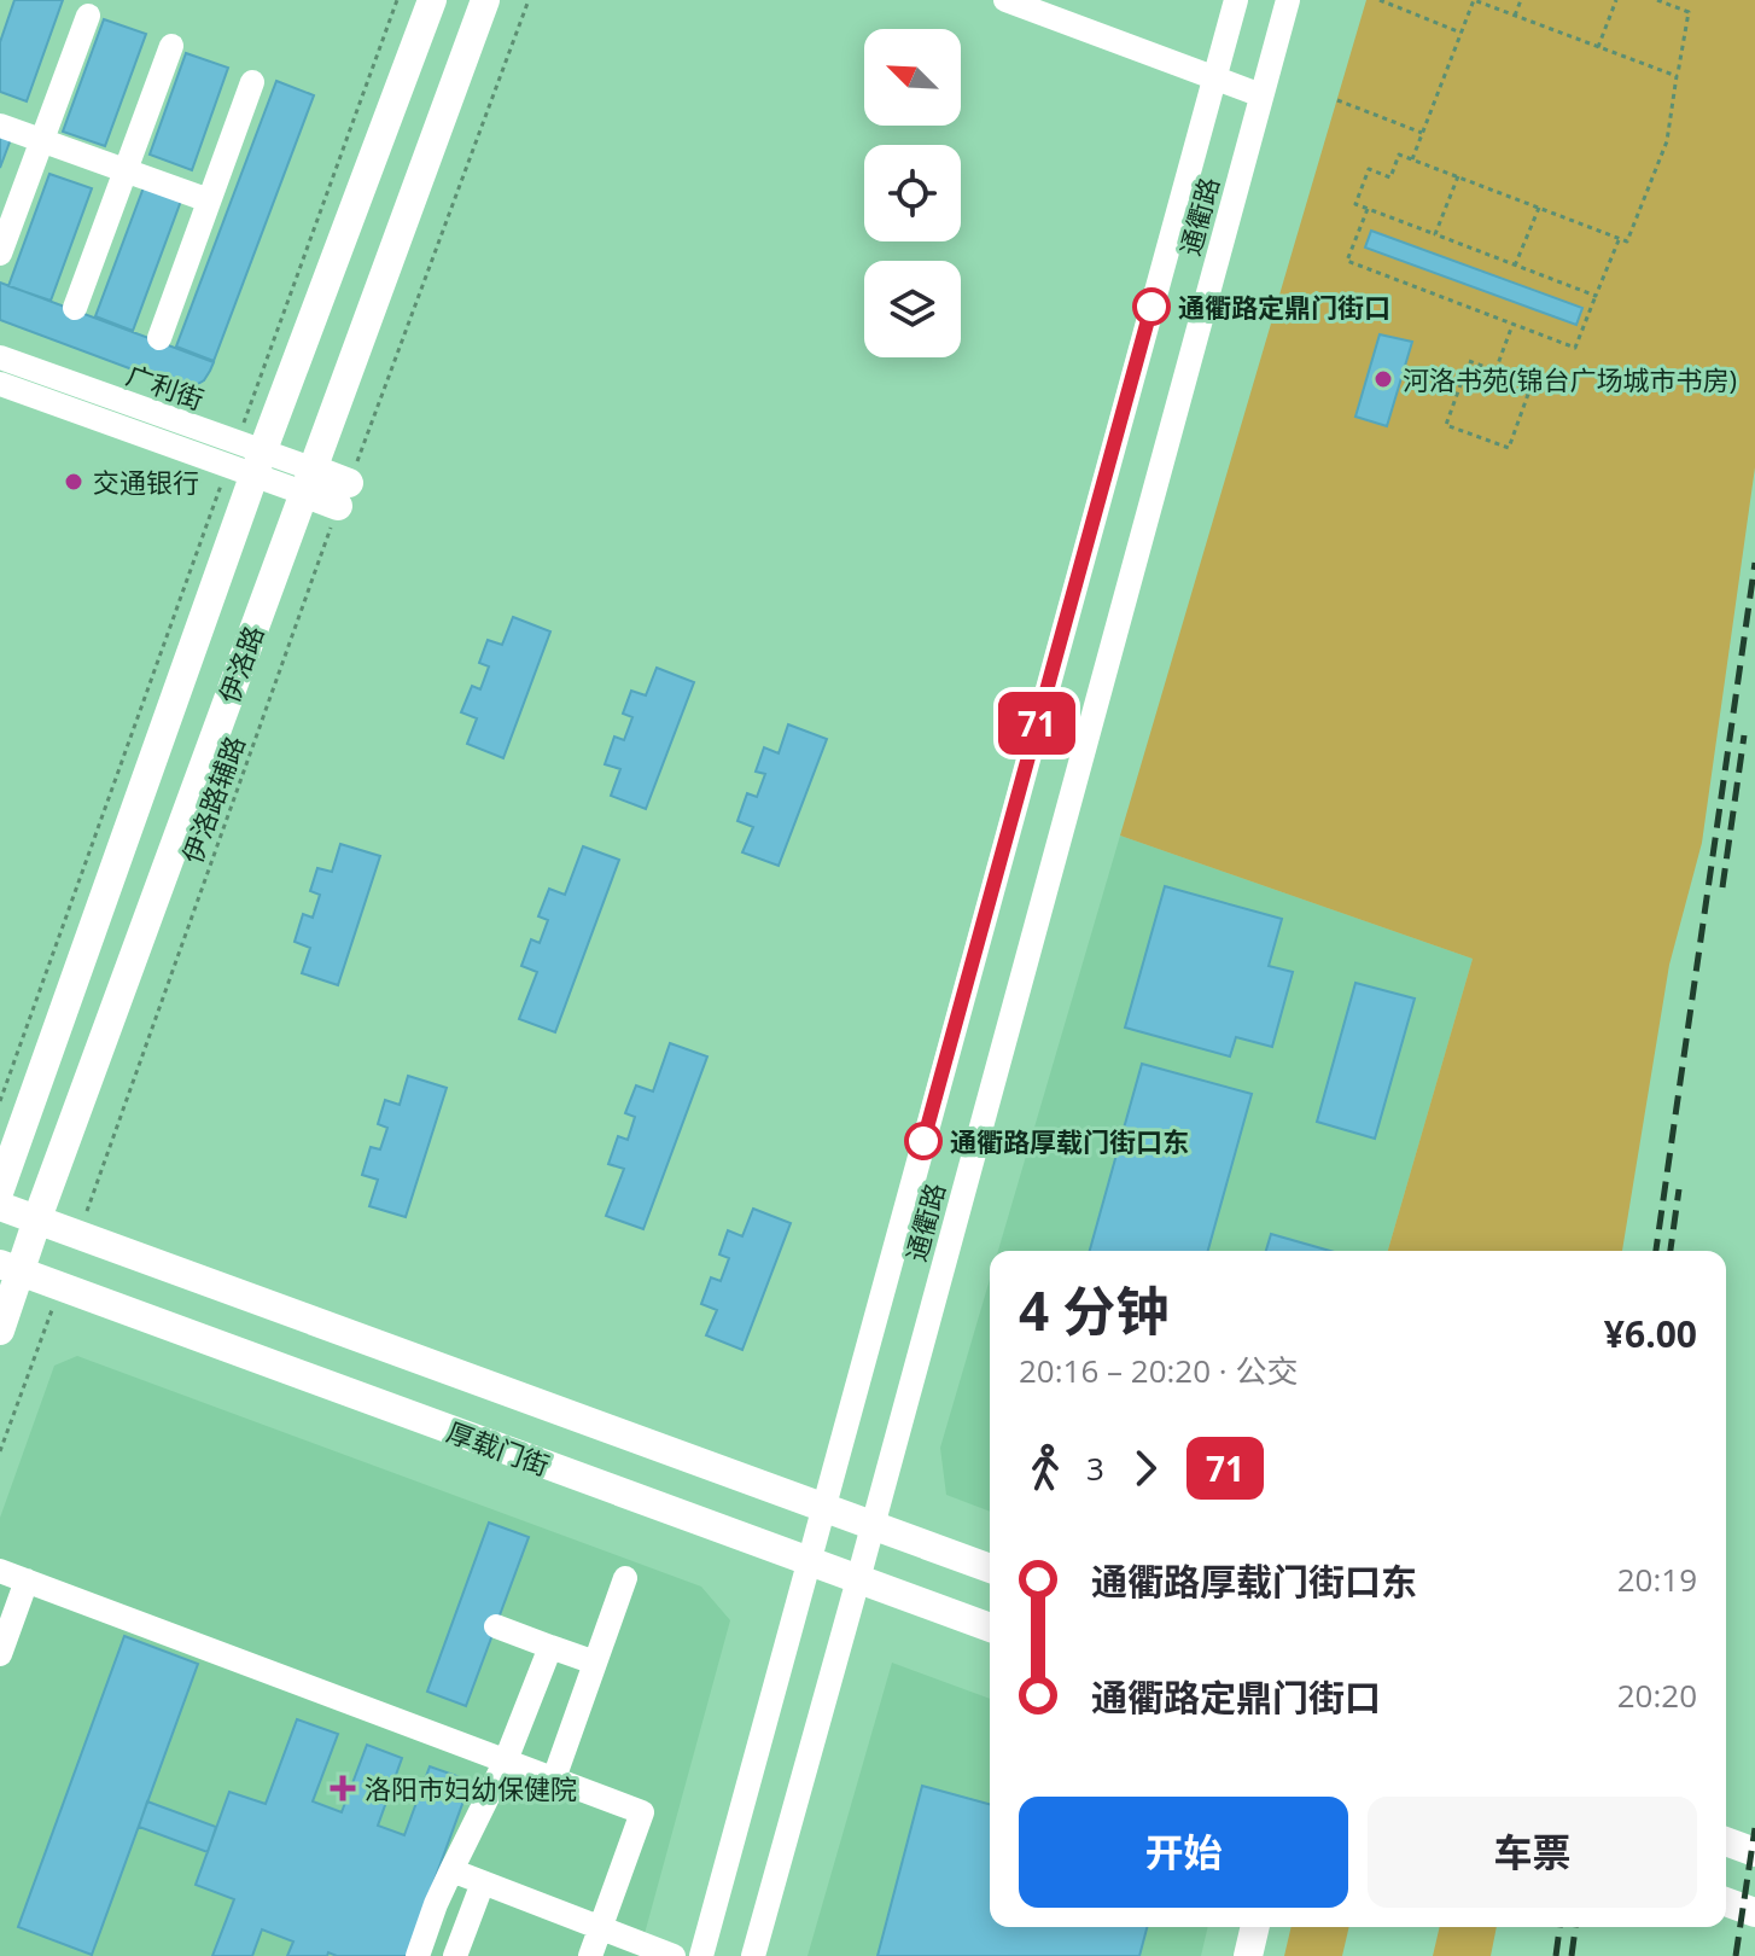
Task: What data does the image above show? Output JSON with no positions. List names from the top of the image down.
{
  "streets": {
    "main road": ["伊洛路", "厚载门街"],
    "street": ["通衢路", "广利街"],
    "path": ["伊洛路辅路"]
  },
  "crossings": [
    ["通衢路", "厚载门街"],
    ["广利街", "伊洛路"],
    ["伊洛路", "厚载门街"],
    ["伊洛路辅路", "厚载门街"]
  ],
  "places": {
    "other": [
      "通衢路定鼎门街口",
      "河洛书苑(锦台广场城市书房)",
      "交通银行",
      "通衢路厚载门街口东"
    ],
    "health": ["洛阳市妇幼保健院"]
  },
  "lines": ["bus line 71"],
  "north": "top left",
  "page": {
    "on_map": "71",
    "heading": ["4 分钟", "20:16 – 20:20 · 公交", "¥6.00"],
    "legs": ["3", "71"],
    "list": [
      {
        "name": "通衢路厚载门街口东",
        "value": "20:19"
      },
      {
        "name": "通衢路定鼎门街口",
        "value": "20:20"
      }
    ],
    "buttons": ["开始", "车票"]
  }
}
